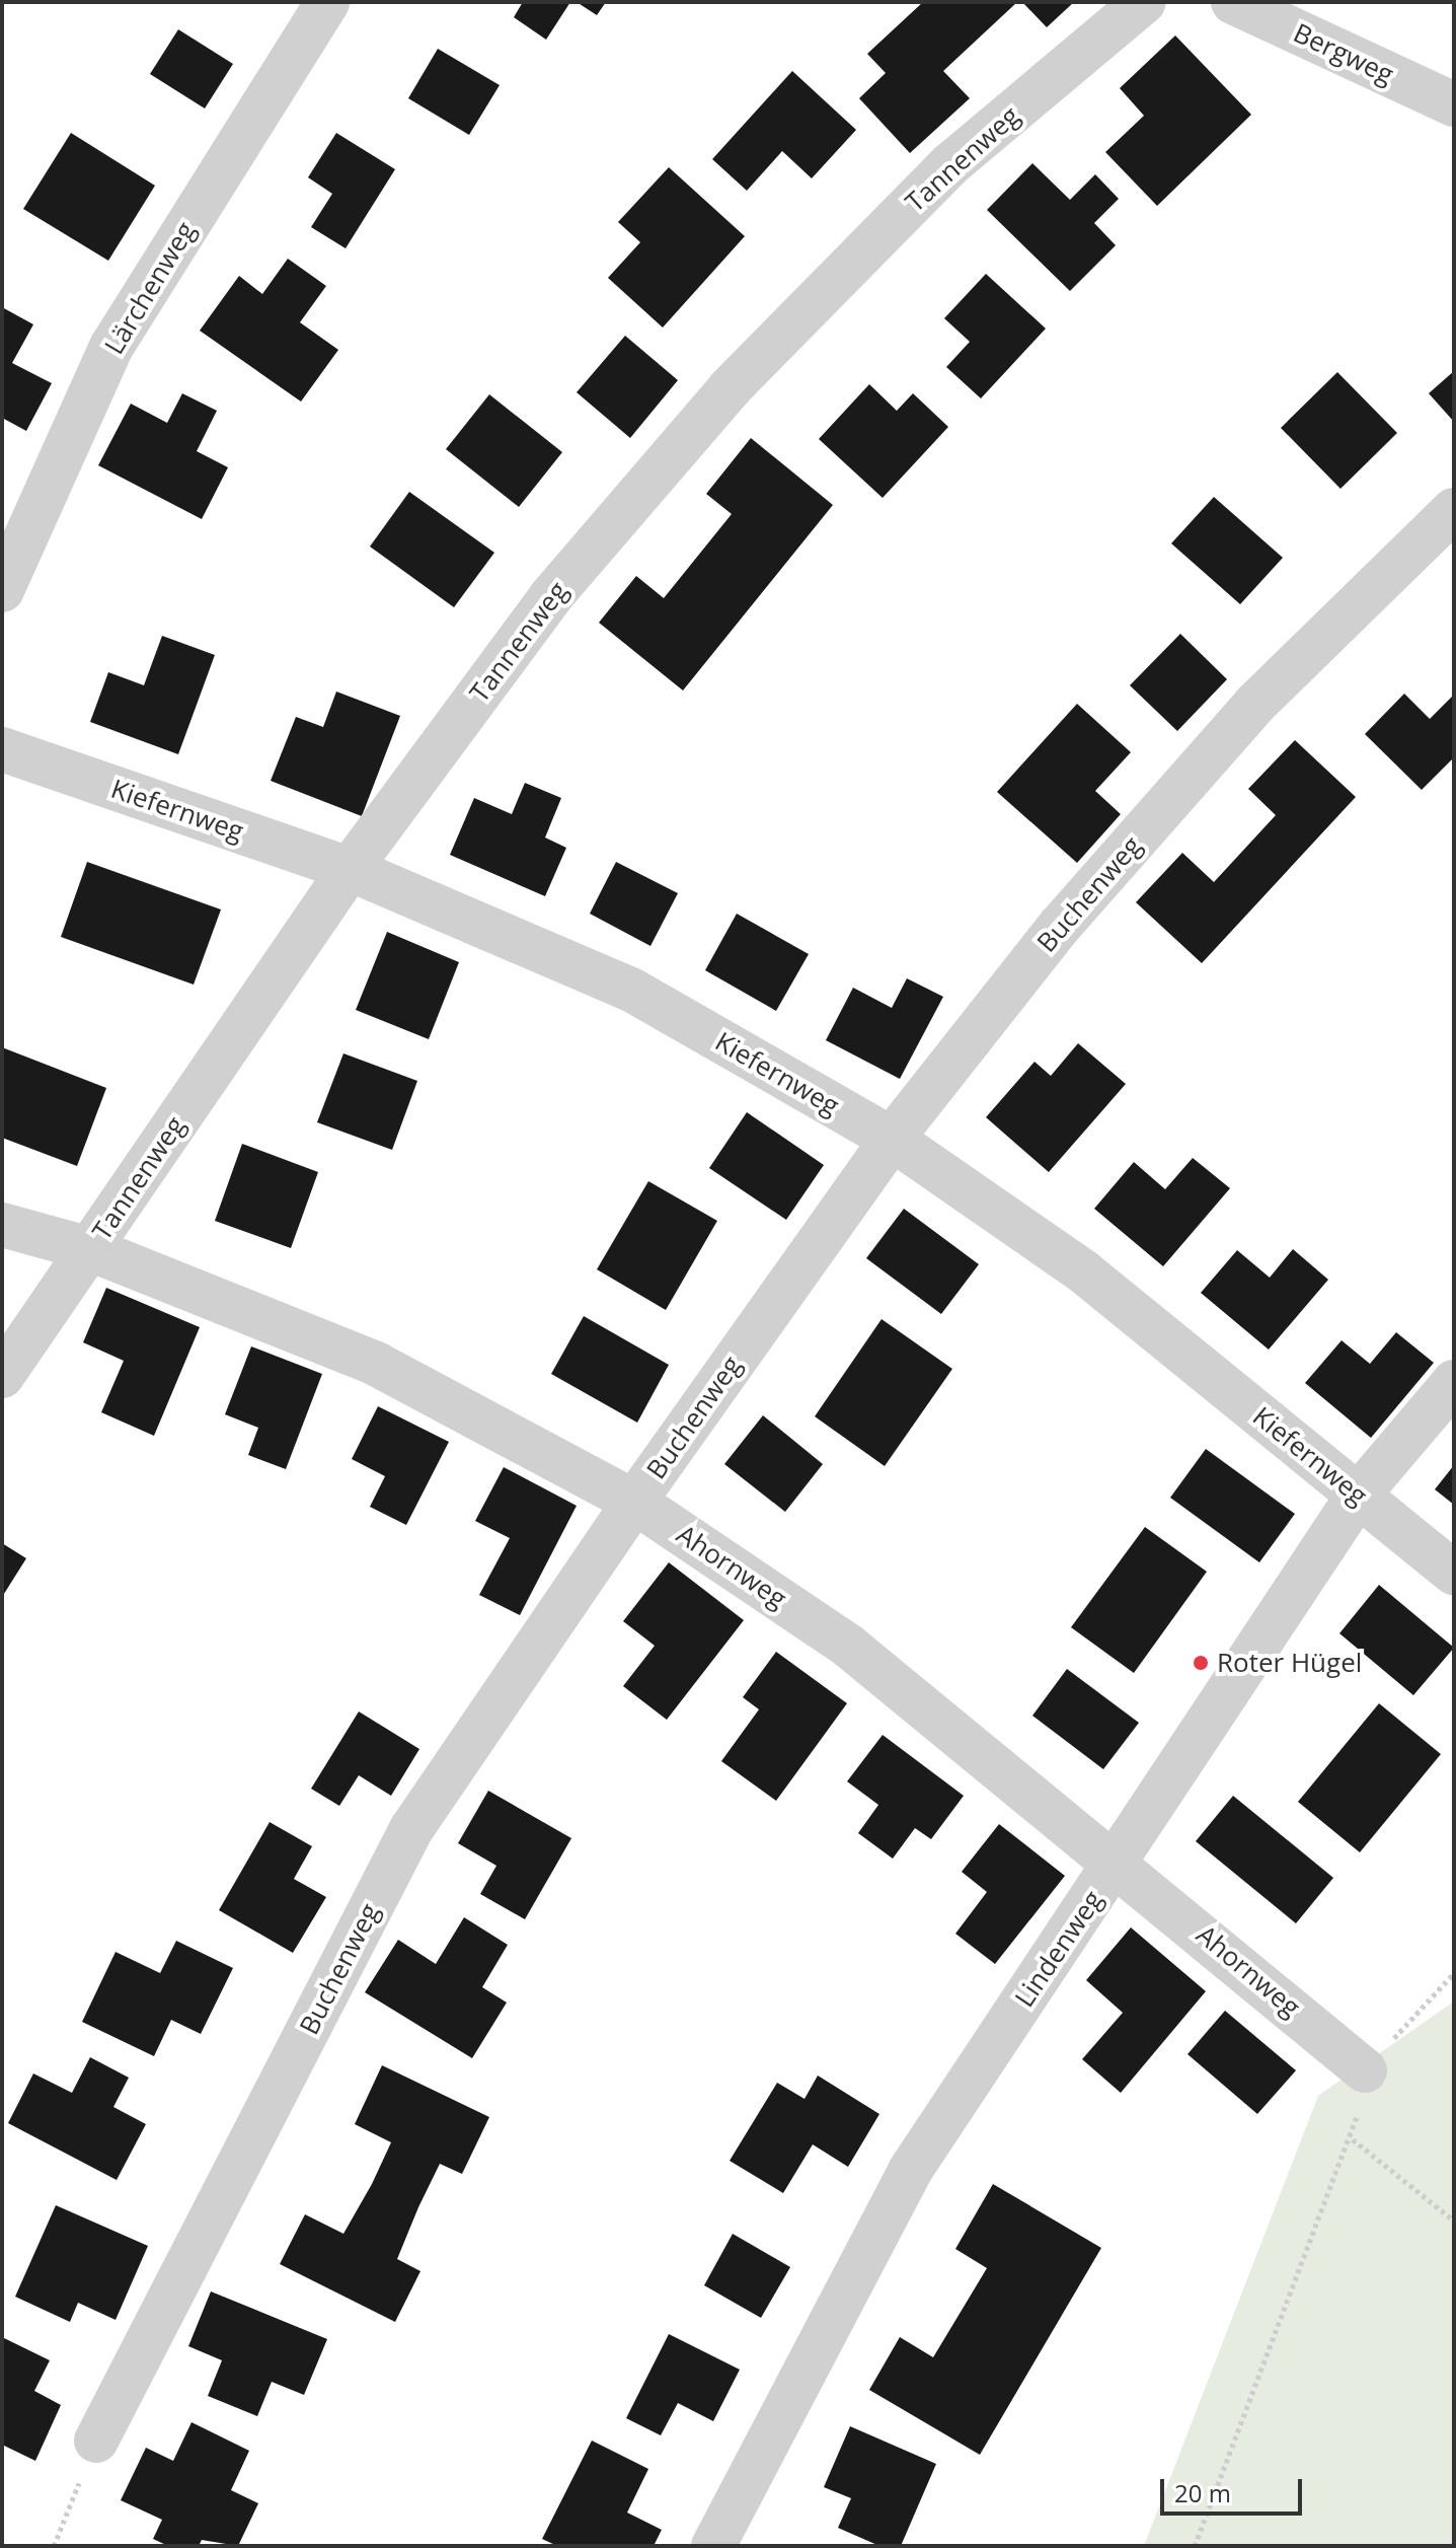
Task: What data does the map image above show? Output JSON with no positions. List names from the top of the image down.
{
  "streets": {
    "street": [
      "Bergweg",
      "Tannenweg",
      "Lärchenweg",
      "Kiefernweg",
      "Buchenweg",
      "Ahornweg",
      "Lindenweg"
    ]
  },
  "crossings": [
    ["Tannenweg", "Kiefernweg"],
    ["Tannenweg", "Ahornweg"],
    ["Kiefernweg", "Buchenweg"],
    ["Kiefernweg", "Lindenweg"],
    ["Buchenweg", "Ahornweg"],
    ["Ahornweg", "Lindenweg"]
  ],
  "places": ["Roter Hügel"],
  "scale_bar": "20 m"
}
